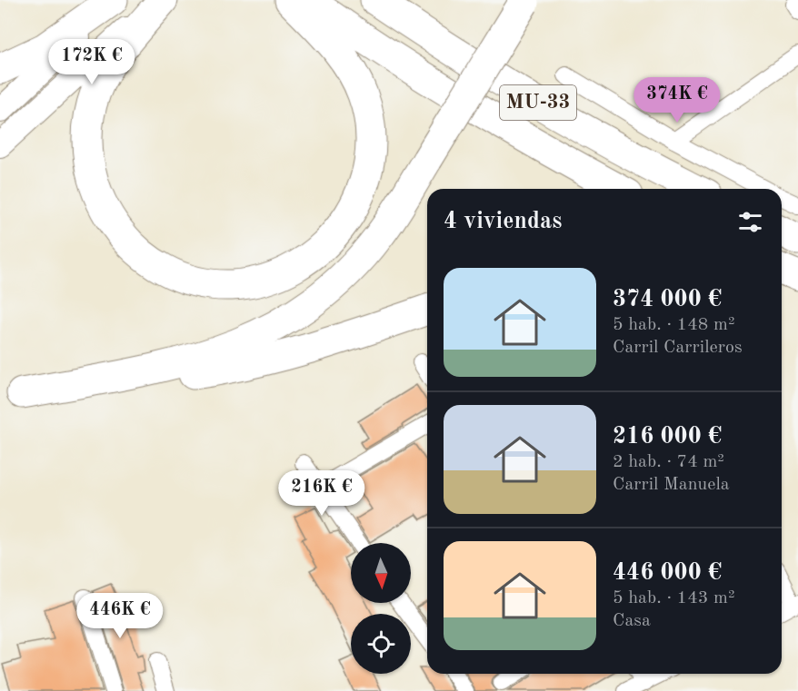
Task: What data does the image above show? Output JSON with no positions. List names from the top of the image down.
{
  "streets": {
    "highway": ["MU-33"]
  },
  "north": "bottom",
  "page": {
    "price": [
      "172K €",
      "374K €",
      "216K €",
      "446K €"
    ],
    "heading": "4 viviendas",
    "list": [
      {
        "name": "374 000 €",
        "note": "5 hab. · 148 m² · Carril Carrileros"
      },
      {
        "name": "216 000 €",
        "note": "2 hab. · 74 m² · Carril Manuela"
      },
      {
        "name": "446 000 €",
        "note": "5 hab. · 143 m² · Casa"
      }
    ]
  }
}
